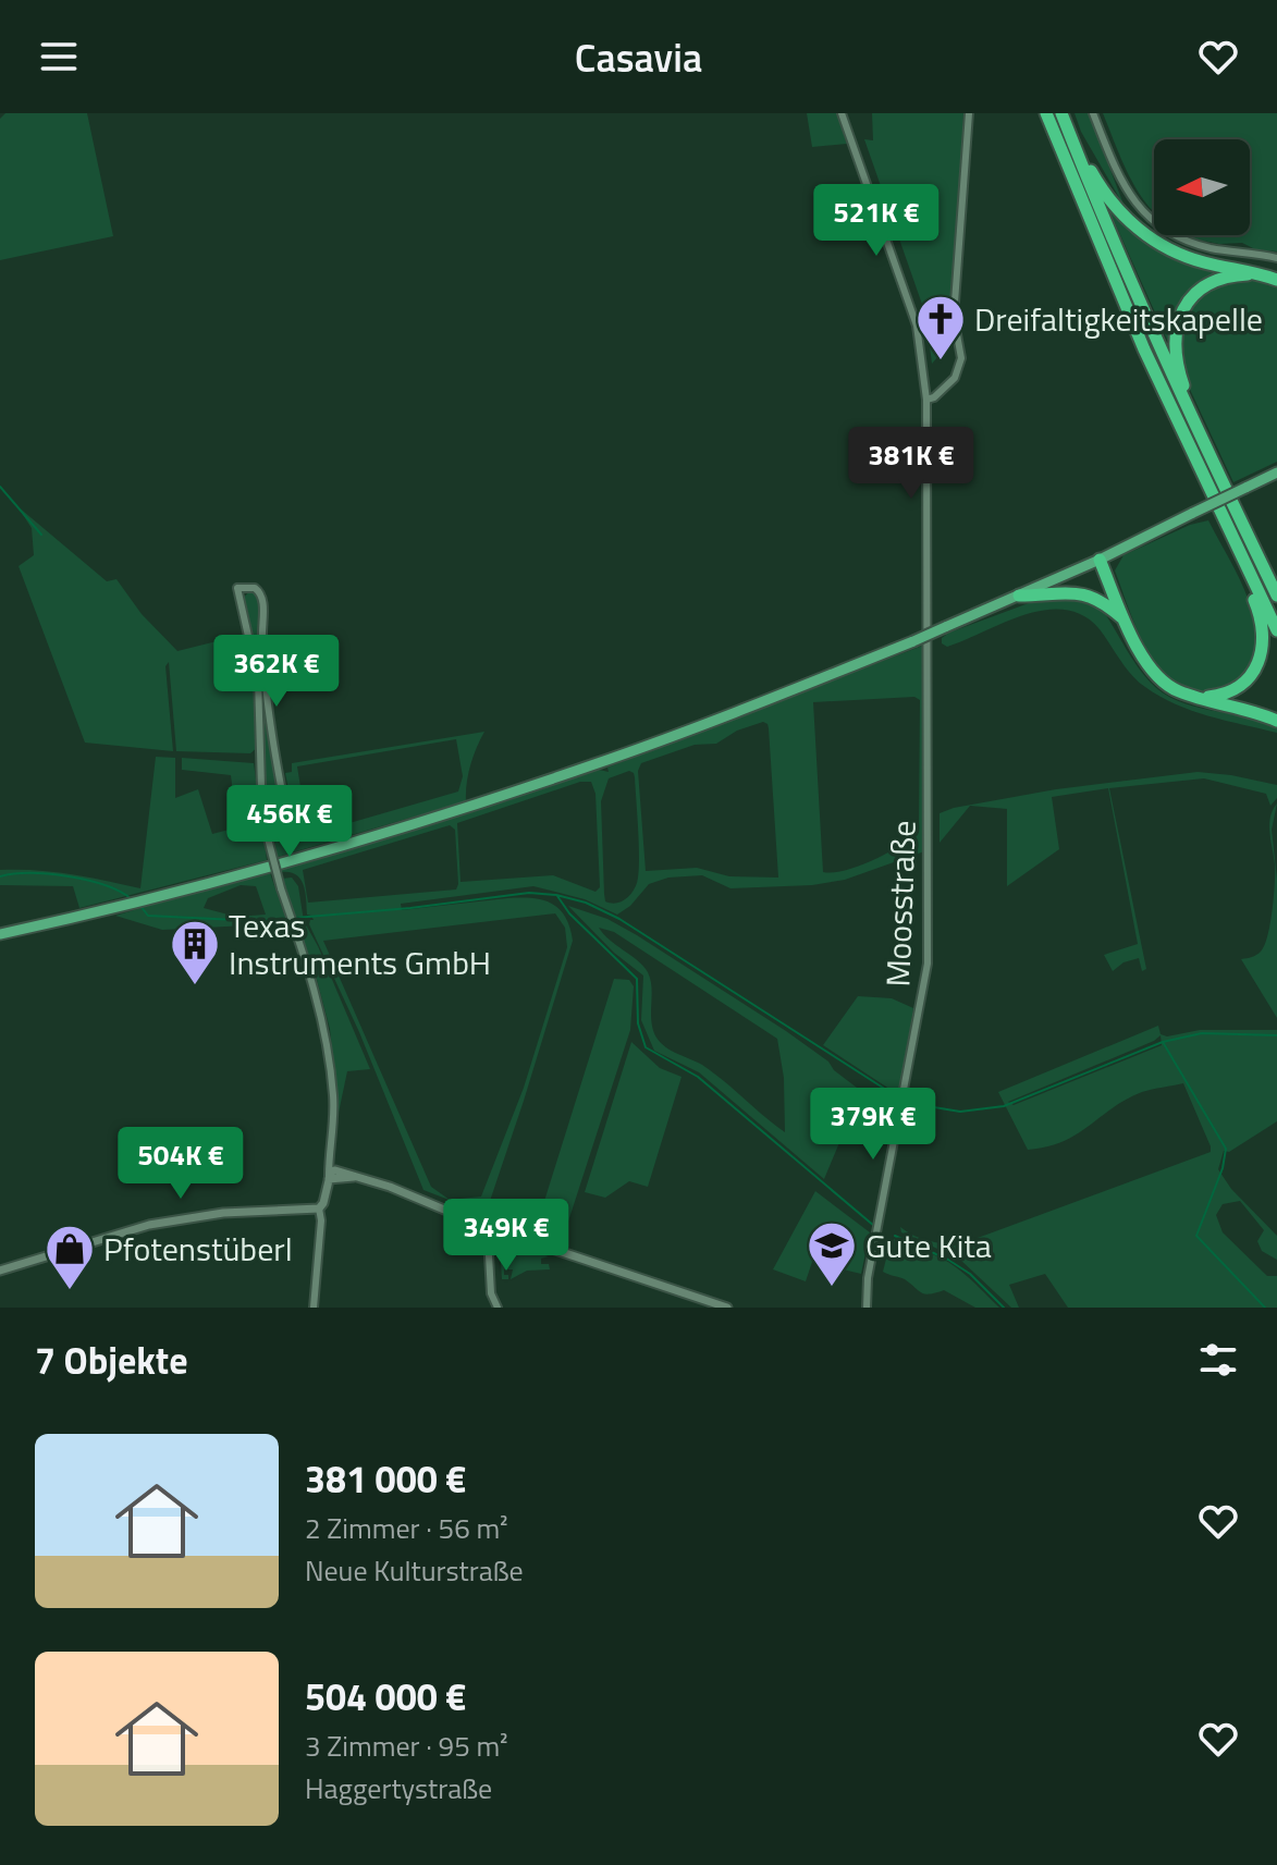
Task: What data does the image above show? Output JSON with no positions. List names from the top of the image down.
{
  "streets": {
    "street": ["Moosstraße"]
  },
  "places": {
    "church": ["Dreifaltigkeitskapelle"],
    "building": ["Texas Instruments GmbH"],
    "school or university": ["Gute Kita"],
    "shop": ["Pfotenstüberl"]
  },
  "north": "left",
  "page": {
    "header": "Casavia",
    "price": [
      "521K €",
      "381K €",
      "362K €",
      "456K €",
      "379K €",
      "504K €",
      "349K €"
    ],
    "heading": "7 Objekte",
    "list": [
      {
        "name": "381 000 €",
        "note": "2 Zimmer · 56 m² · Neue Kulturstraße"
      },
      {
        "name": "504 000 €",
        "note": "3 Zimmer · 95 m² · Haggertystraße"
      }
    ]
  }
}
